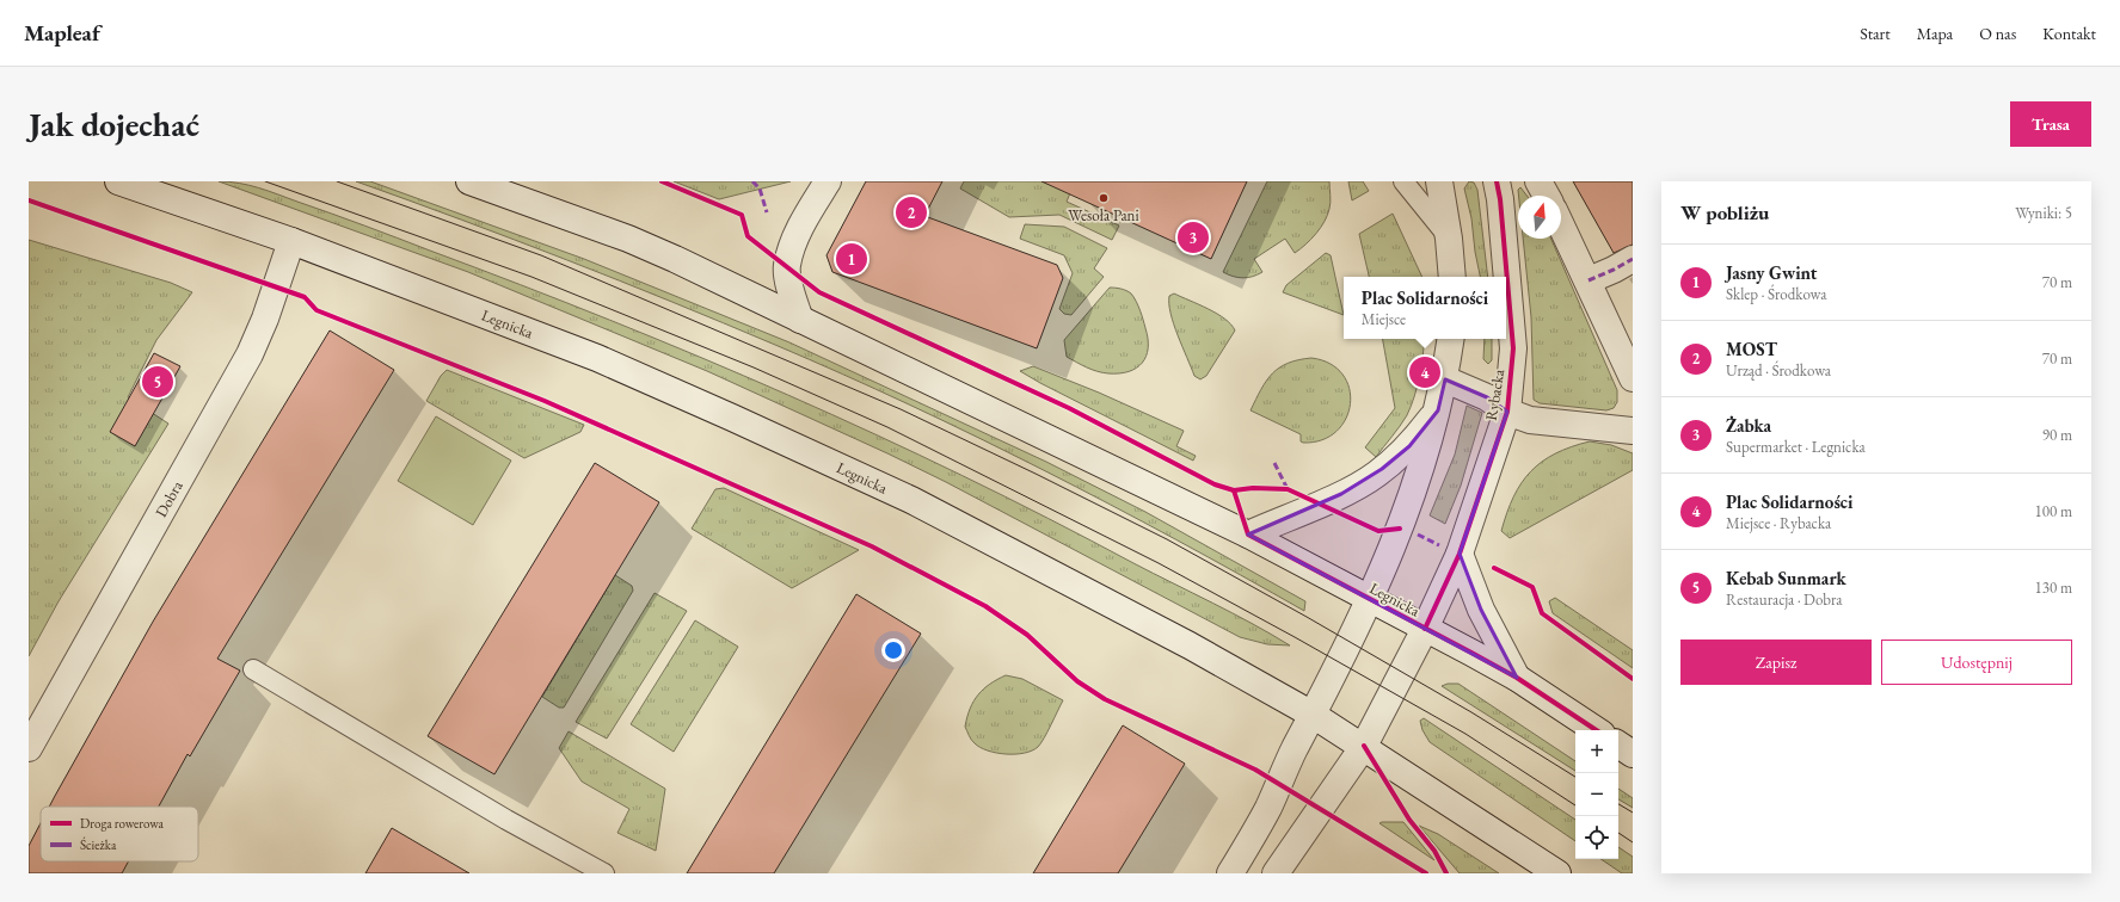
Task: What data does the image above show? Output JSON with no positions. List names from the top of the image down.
{
  "streets": {
    "street": ["Legnicka", "Rybacka", "Dobra"]
  },
  "crossings": [
    ["Legnicka", "Rybacka"],
    ["Legnicka", "Dobra"]
  ],
  "places": ["Wesoła Pani"],
  "legend": ["Droga rowerowa", "Ścieżka"],
  "north": "top",
  "page": {
    "header": "Mapleaf",
    "nav": [
      "Start",
      "Mapa",
      "O nas",
      "Kontakt"
    ],
    "buttons": [
      "Trasa",
      ["Zapisz", "Udostępnij"]
    ],
    "title": "Jak dojechać",
    "heading": ["W pobliżu", "Wyniki: 5"],
    "pins": [
      "2",
      "3",
      "1",
      "4",
      "5"
    ],
    "list": [
      {
        "mark": "1",
        "name": "Jasny Gwint",
        "note": "Sklep · Środkowa",
        "value": "70 m"
      },
      {
        "mark": "2",
        "name": "MOST",
        "note": "Urząd · Środkowa",
        "value": "70 m"
      },
      {
        "mark": "3",
        "name": "Żabka",
        "note": "Supermarket · Legnicka",
        "value": "90 m"
      },
      {
        "mark": "4",
        "name": "Plac Solidarności",
        "note": "Miejsce · Rybacka",
        "value": "100 m"
      },
      {
        "mark": "5",
        "name": "Kebab Sunmark",
        "note": "Restauracja · Dobra",
        "value": "130 m"
      }
    ],
    "popup": ["Plac Solidarności", "Miejsce"],
    "map_buttons": ["+", "−"]
  }
}
